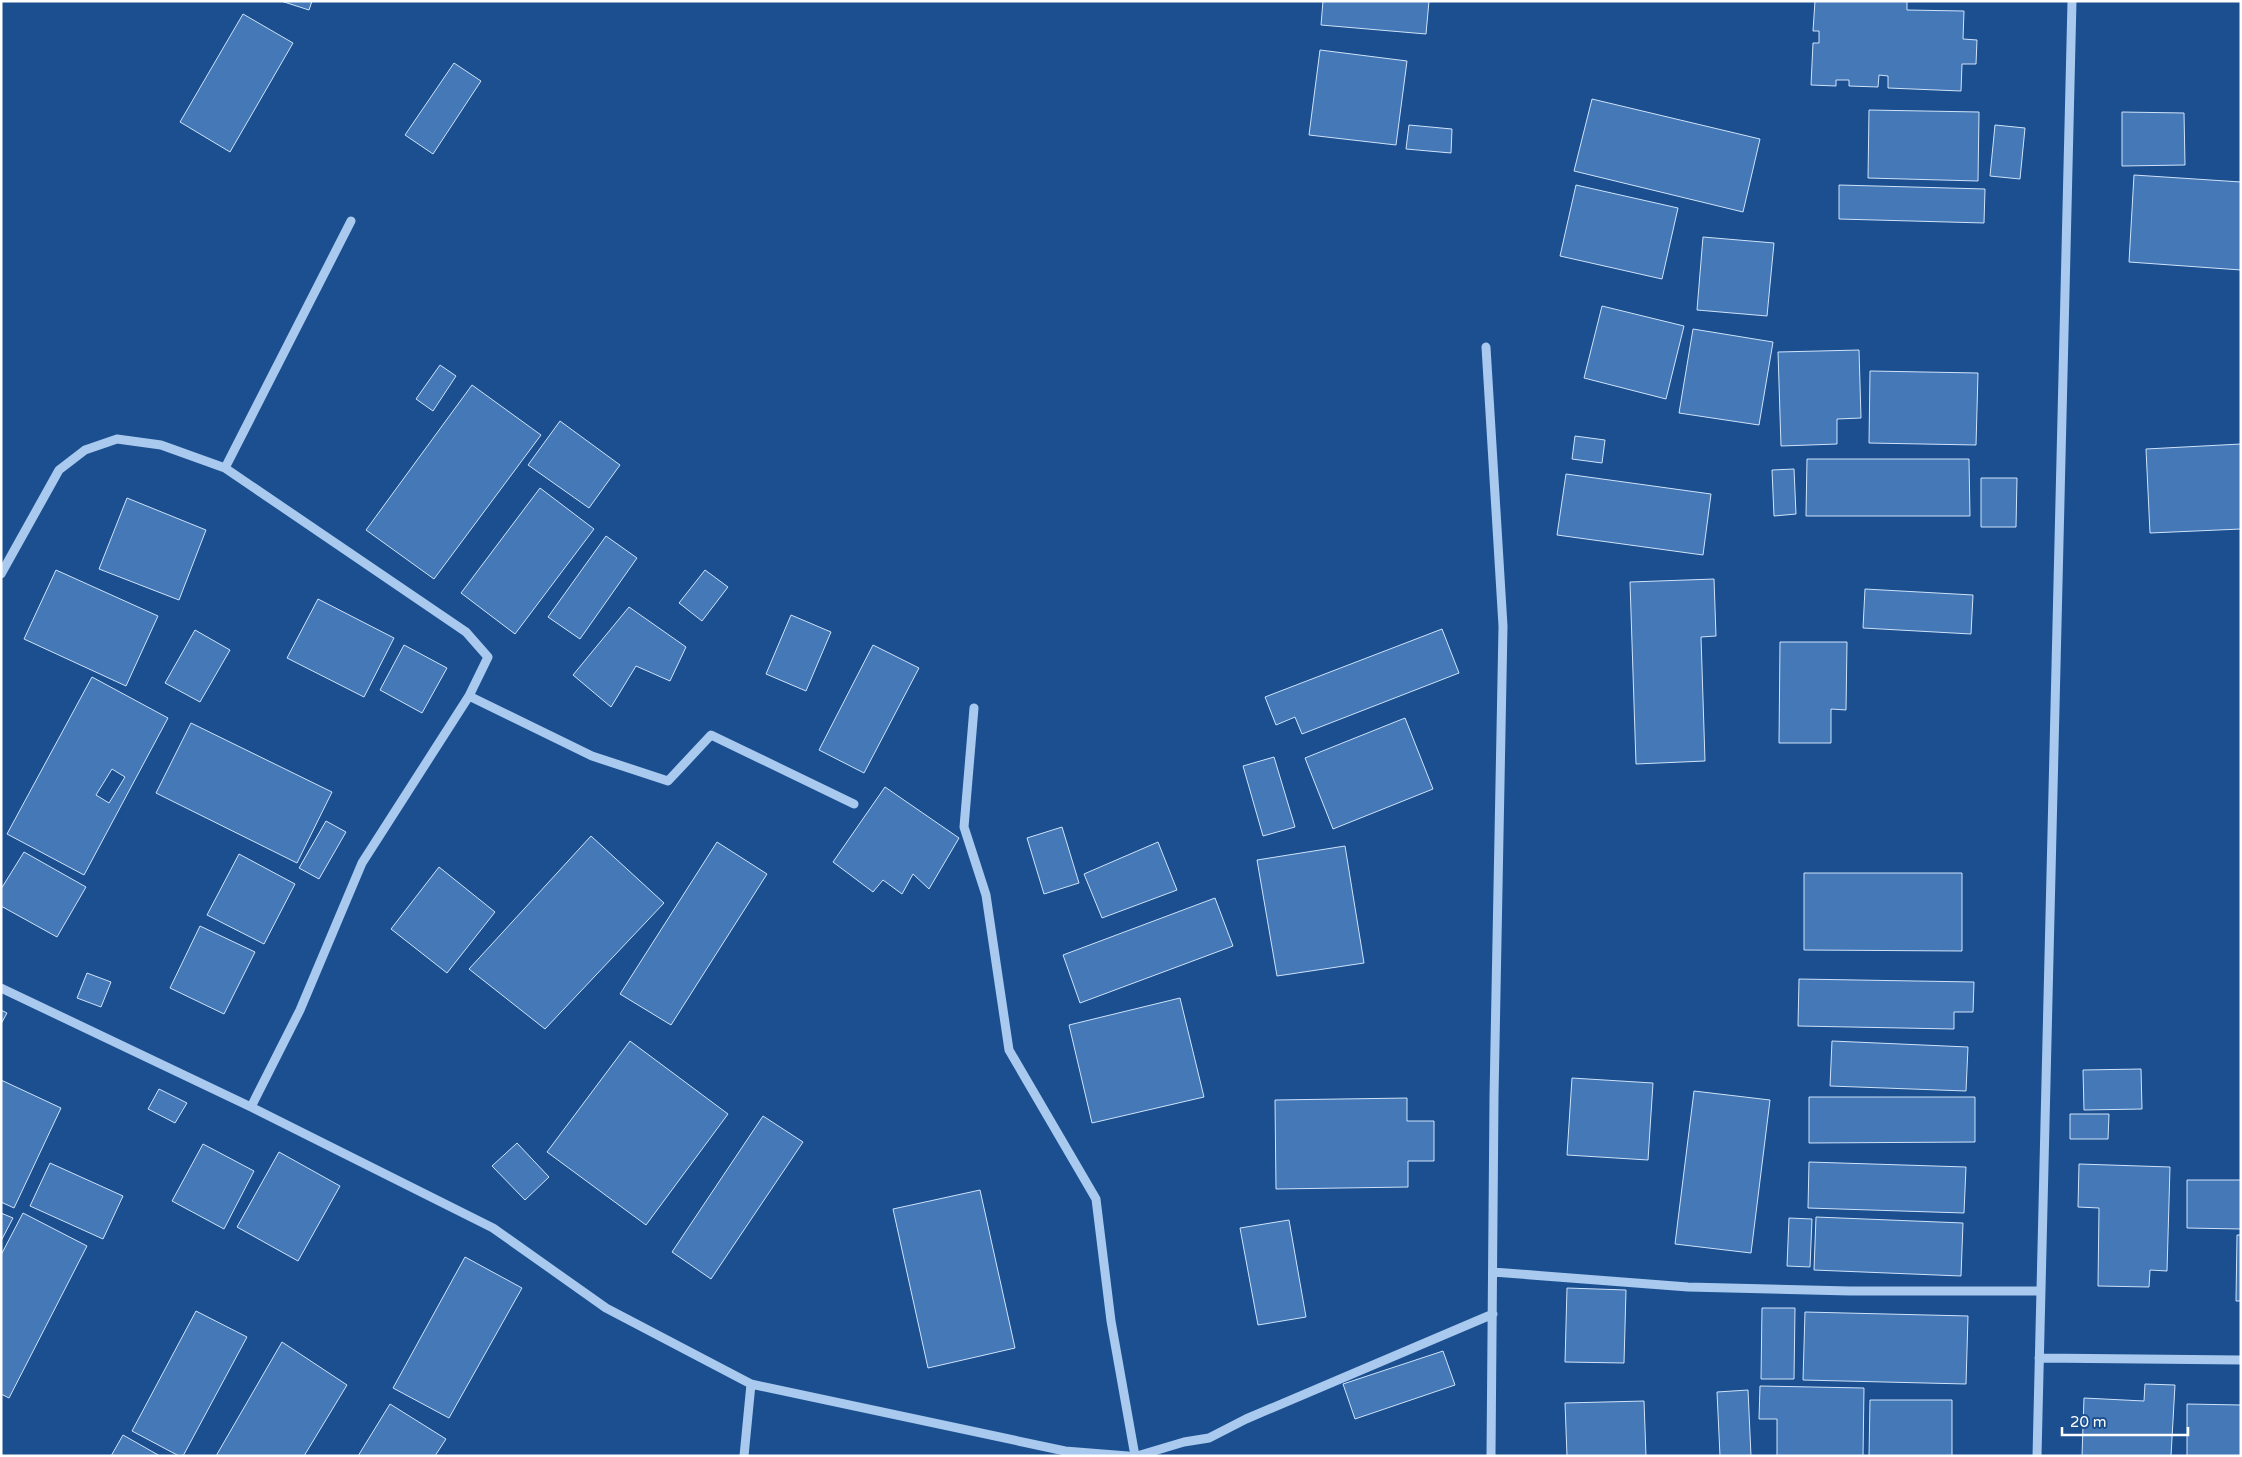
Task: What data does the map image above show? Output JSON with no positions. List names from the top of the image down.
{
  "scale_bar": "20 m"
}
